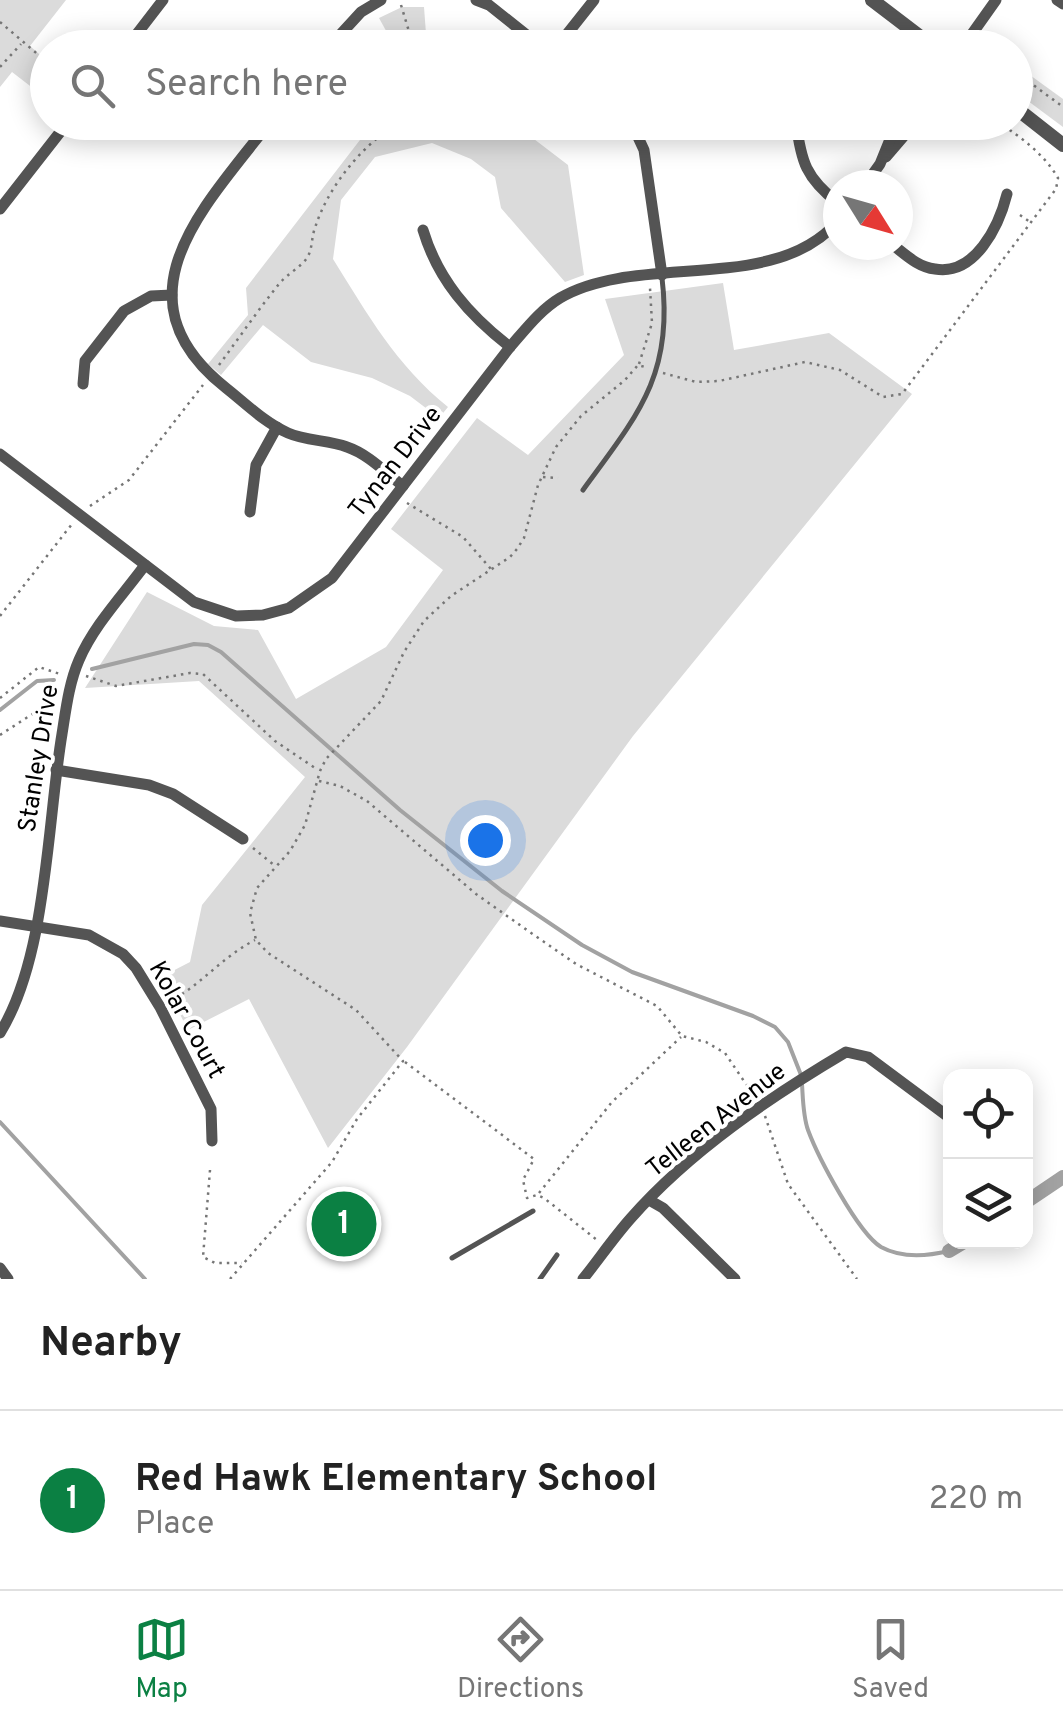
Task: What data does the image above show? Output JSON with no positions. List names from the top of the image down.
{
  "streets": {
    "street": [
      "Tynan Drive",
      "Stanley Drive",
      "Kolar Court",
      "Telleen Avenue"
    ]
  },
  "crossings": [
    ["Tynan Drive", "Stanley Drive"],
    ["Stanley Drive", "Kolar Court"]
  ],
  "north": "bottom right",
  "page": {
    "search": "Search here",
    "pins": "1",
    "heading": "Nearby",
    "list": [
      {
        "mark": "1",
        "name": "Red Hawk Elementary School",
        "note": "Place",
        "value": "220 m"
      }
    ],
    "nav": ["Map", "Directions", "Saved"]
  }
}
